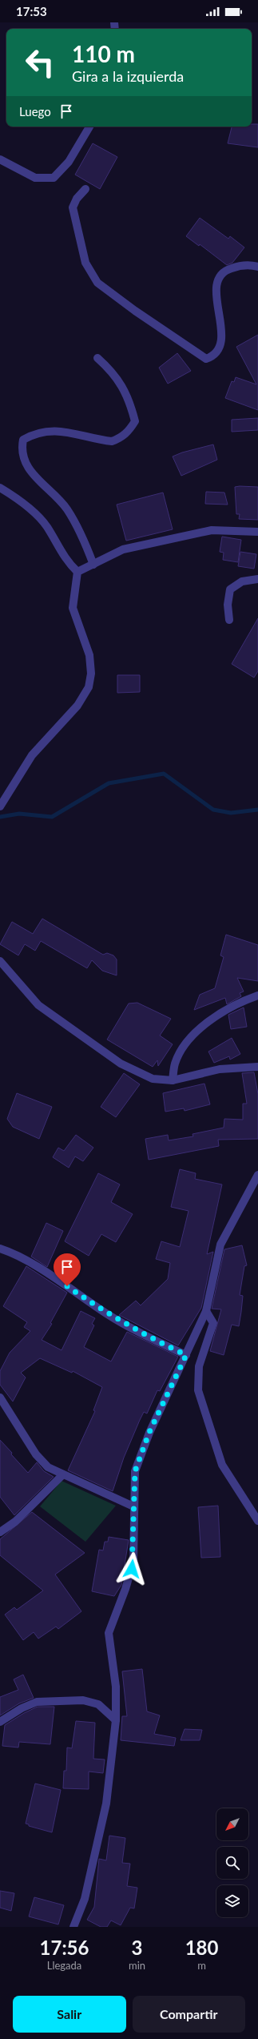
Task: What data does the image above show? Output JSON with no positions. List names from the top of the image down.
{
  "north": "bottom left",
  "page": {
    "status": "17:53",
    "turn": ["110 m", "Gira a la izquierda"],
    "then": "Luego",
    "eta": [
      "17:56",
      "Llegada",
      "3",
      "min",
      "180",
      "m"
    ],
    "buttons": ["Salir", "Compartir"]
  }
}
